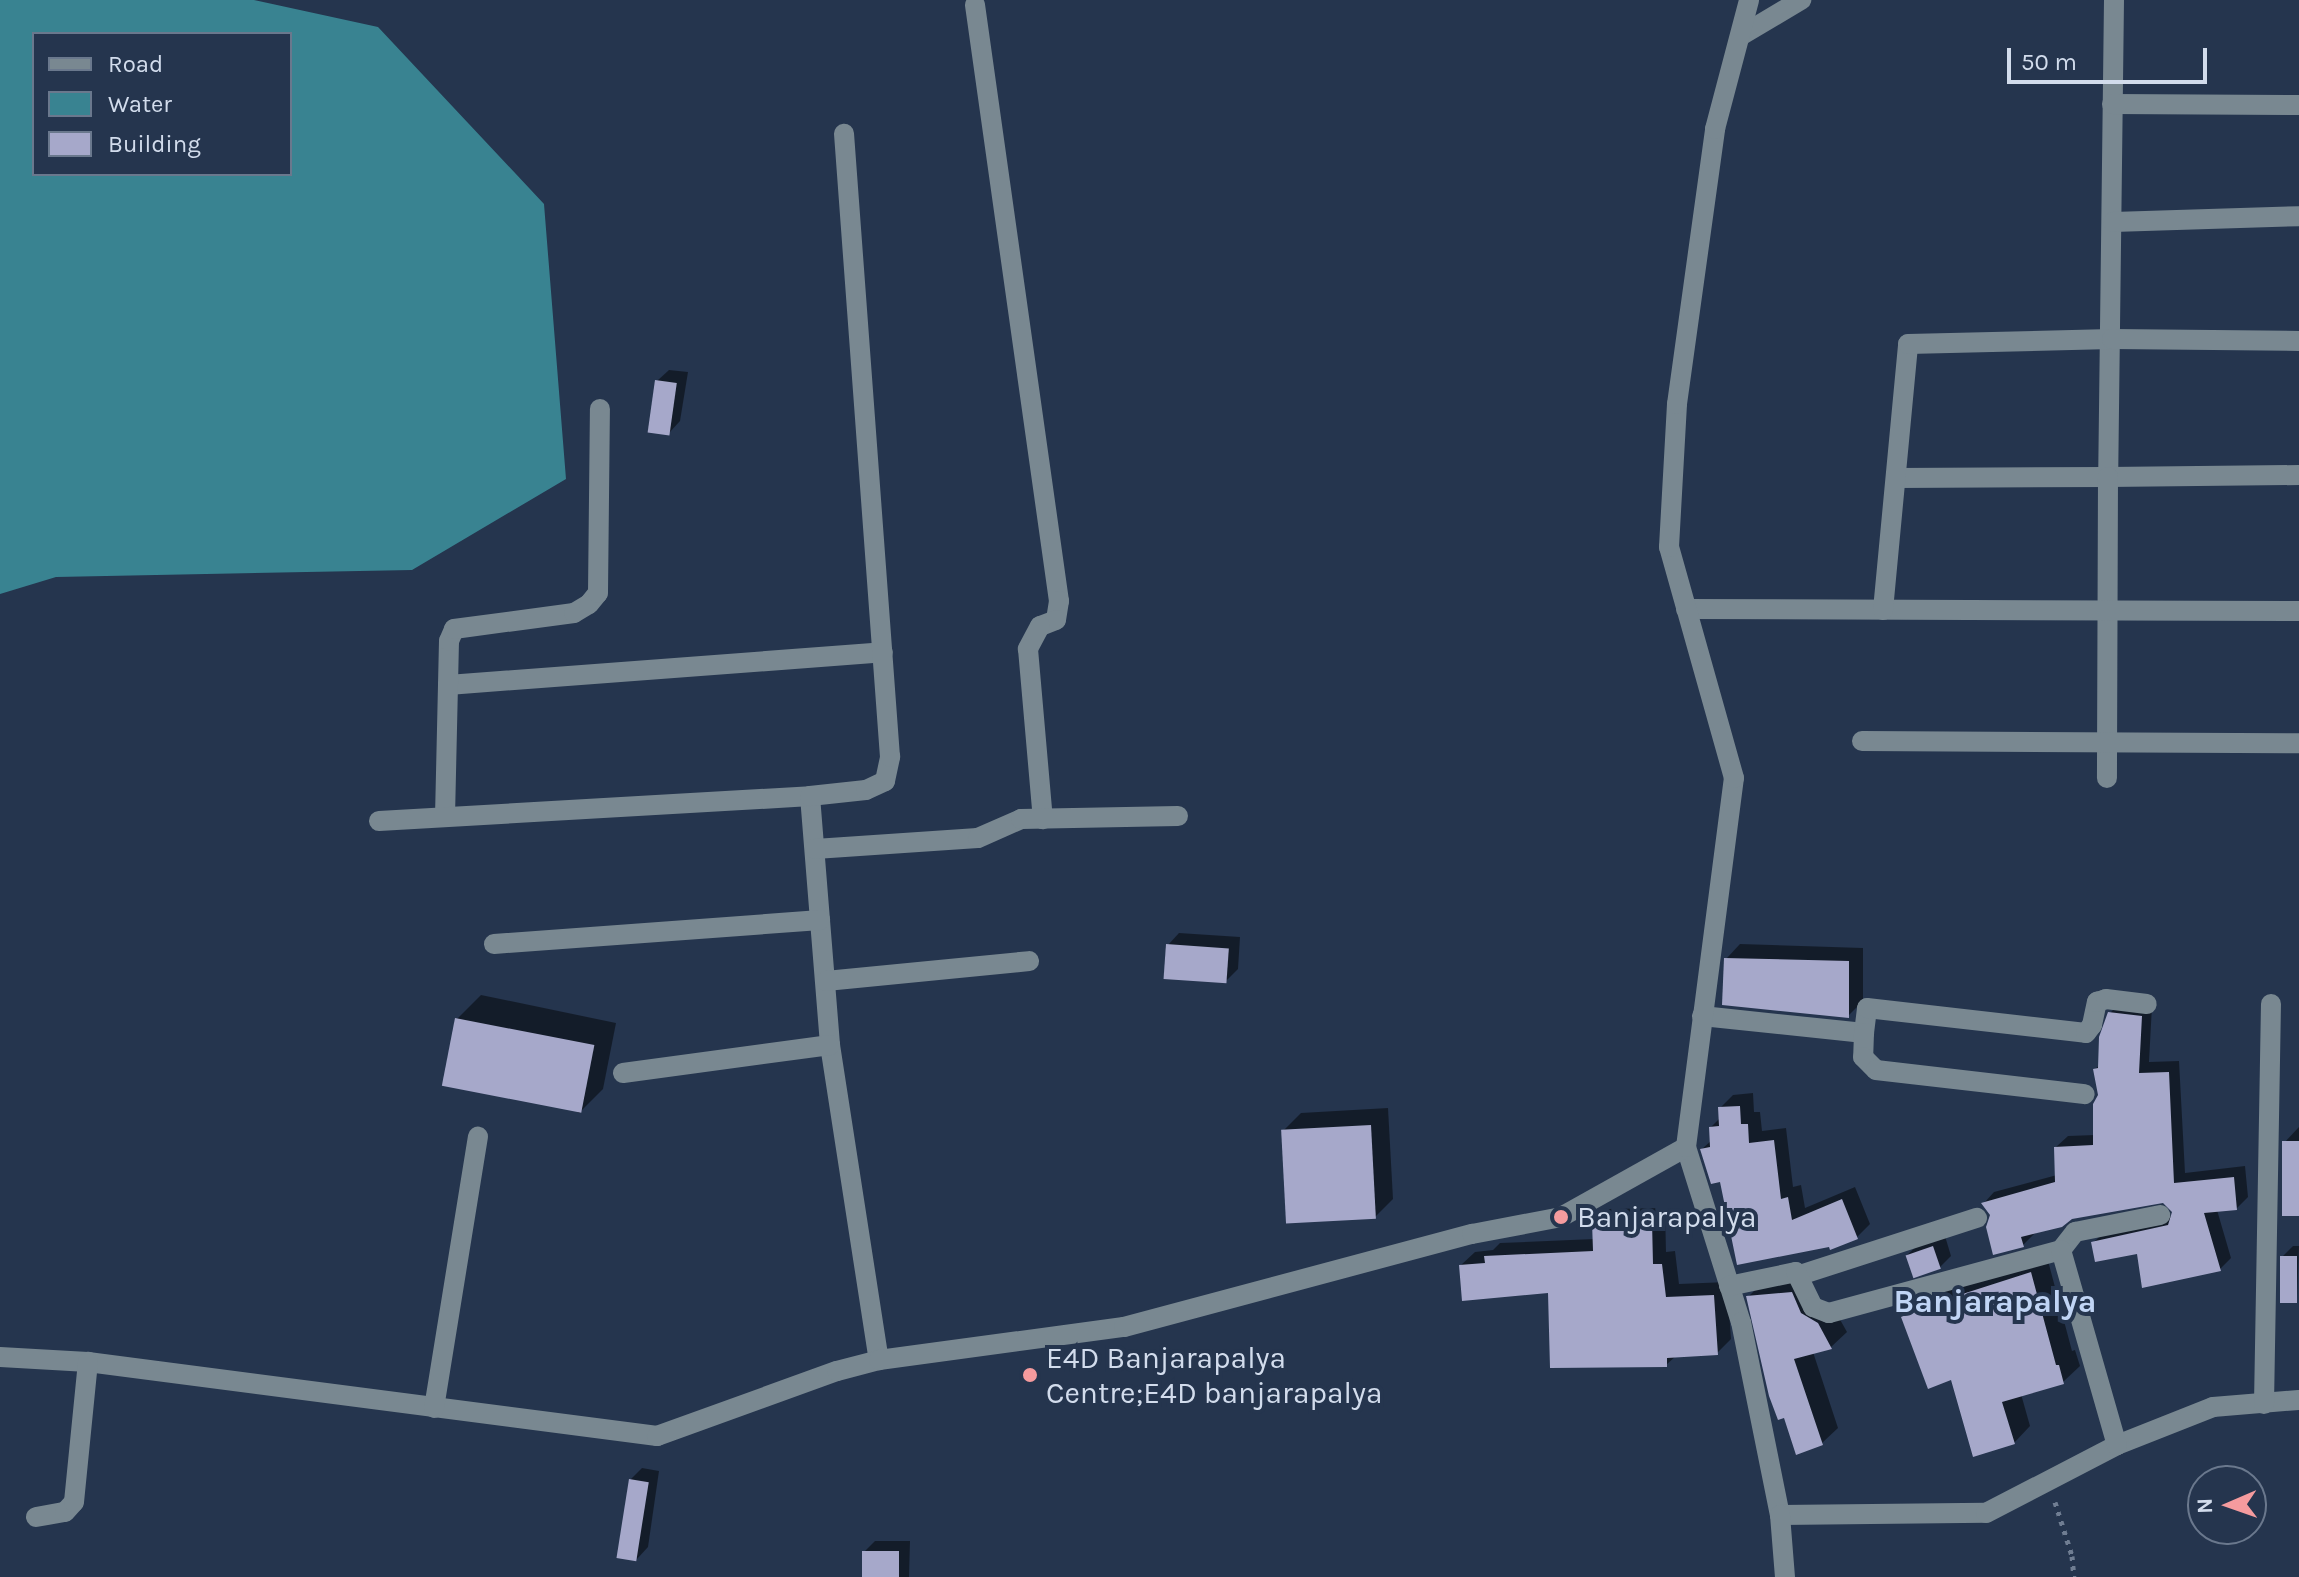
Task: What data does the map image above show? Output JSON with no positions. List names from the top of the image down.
{
  "districts": ["Banjarapalya"],
  "places": ["Banjarapalya", "E4D Banjarapalya Centre;E4D banjarapalya"],
  "legend": ["Road", "Water", "Building"],
  "scale_bar": "50 m",
  "north": "left"
}
